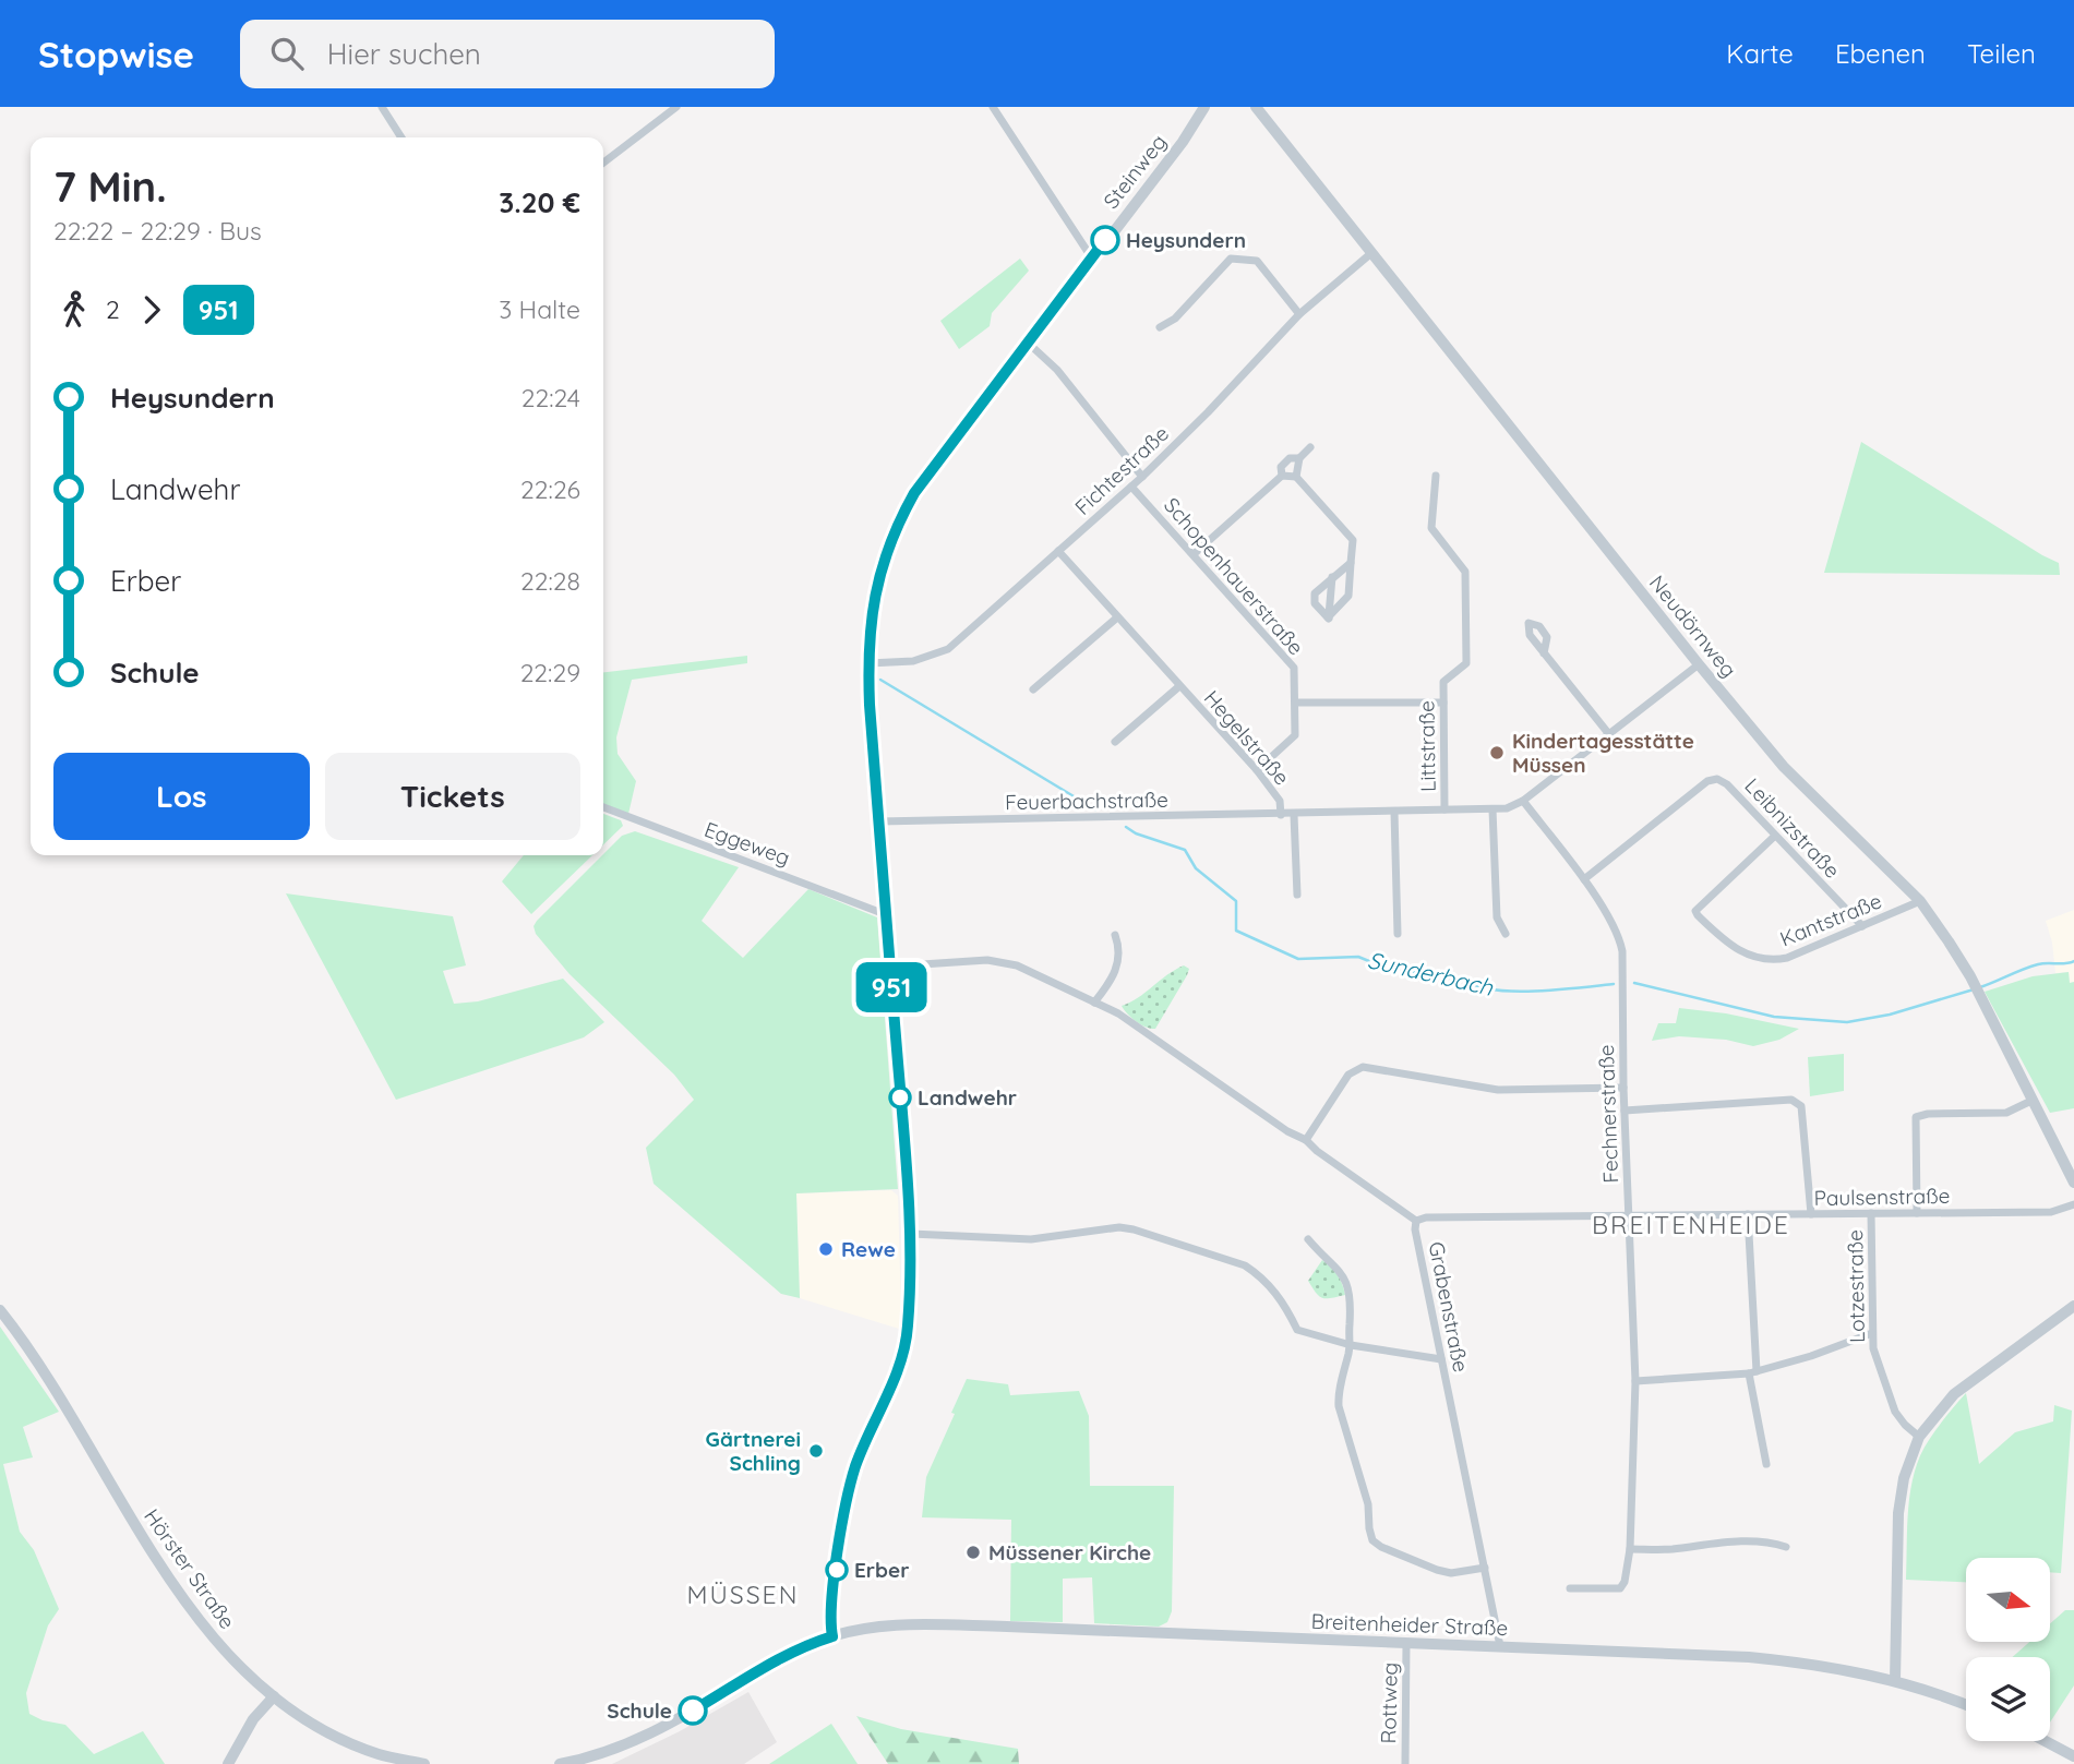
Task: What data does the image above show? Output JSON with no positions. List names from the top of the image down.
{
  "streets": {
    "street": [
      "Steinweg",
      "Fichtestraße",
      "Schopenhauerstraße",
      "Neudörnweg",
      "Hegelstraße",
      "Littstraße",
      "Feuerbachstraße",
      "Leibnizstraße",
      "Eggeweg",
      "Kantstraße",
      "Fechnerstraße",
      "Paulsenstraße",
      "Lotzestraße",
      "Grabenstraße",
      "Hörster Straße",
      "Breitenheider Straße",
      "Rottweg"
    ]
  },
  "crossings": [
    ["Steinweg", "Fichtestraße"],
    ["Steinweg", "Feuerbachstraße"],
    ["Steinweg", "Eggeweg"],
    ["Steinweg", "Grabenstraße"],
    ["Steinweg", "Breitenheider Straße"],
    ["Fichtestraße", "Schopenhauerstraße"],
    ["Fichtestraße", "Neudörnweg"],
    ["Fichtestraße", "Hegelstraße"],
    ["Schopenhauerstraße", "Hegelstraße"],
    ["Neudörnweg", "Feuerbachstraße"],
    ["Neudörnweg", "Kantstraße"],
    ["Hegelstraße", "Feuerbachstraße"],
    ["Littstraße", "Feuerbachstraße"],
    ["Feuerbachstraße", "Fechnerstraße"],
    ["Leibnizstraße", "Kantstraße"],
    ["Leibnizstraße", "Fechnerstraße"],
    ["Fechnerstraße", "Paulsenstraße"],
    ["Paulsenstraße", "Lotzestraße"],
    ["Paulsenstraße", "Grabenstraße"],
    ["Grabenstraße", "Breitenheider Straße"],
    ["Breitenheider Straße", "Rottweg"]
  ],
  "districts": ["BREITENHEIDE", "MÜSSEN"],
  "water": ["Sunderbach"],
  "places": [
    "Heysundern",
    "Kindertagesstätte Müssen",
    "Landwehr",
    "Rewe",
    "Gärtnerei Schling",
    "Müssener Kirche",
    "Erber",
    "Schule"
  ],
  "lines": ["bus line 951"],
  "north": "right",
  "page": {
    "header": "Stopwise",
    "search": "Hier suchen",
    "nav": ["Karte", "Ebenen", "Teilen"],
    "on_map": "951",
    "heading": ["7 Min.", "22:22 – 22:29 · Bus", "3.20 €"],
    "legs": ["2", "951", "3 Halte"],
    "list": [
      {
        "name": "Heysundern",
        "value": "22:24"
      },
      {
        "name": "Landwehr",
        "value": "22:26"
      },
      {
        "name": "Erber",
        "value": "22:28"
      },
      {
        "name": "Schule",
        "value": "22:29"
      }
    ],
    "buttons": ["Los", "Tickets"]
  }
}
